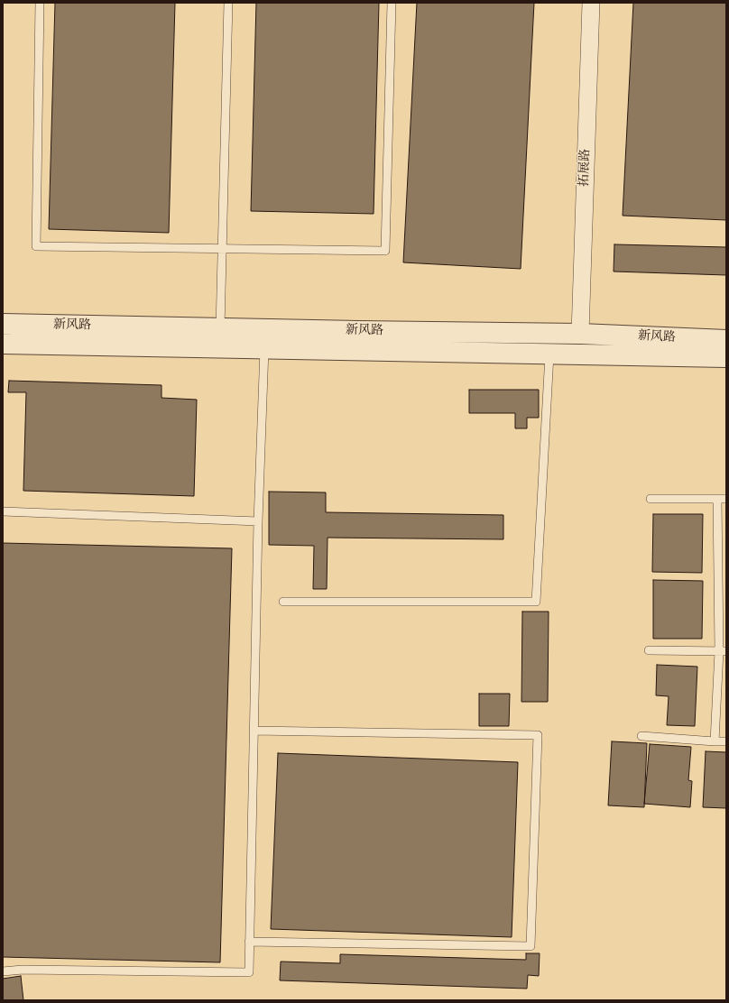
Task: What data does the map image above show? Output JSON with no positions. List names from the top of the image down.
{
  "streets": {
    "street": ["拓展路", "新风路"]
  },
  "crossings": [
    ["拓展路", "新风路"]
  ]
}
